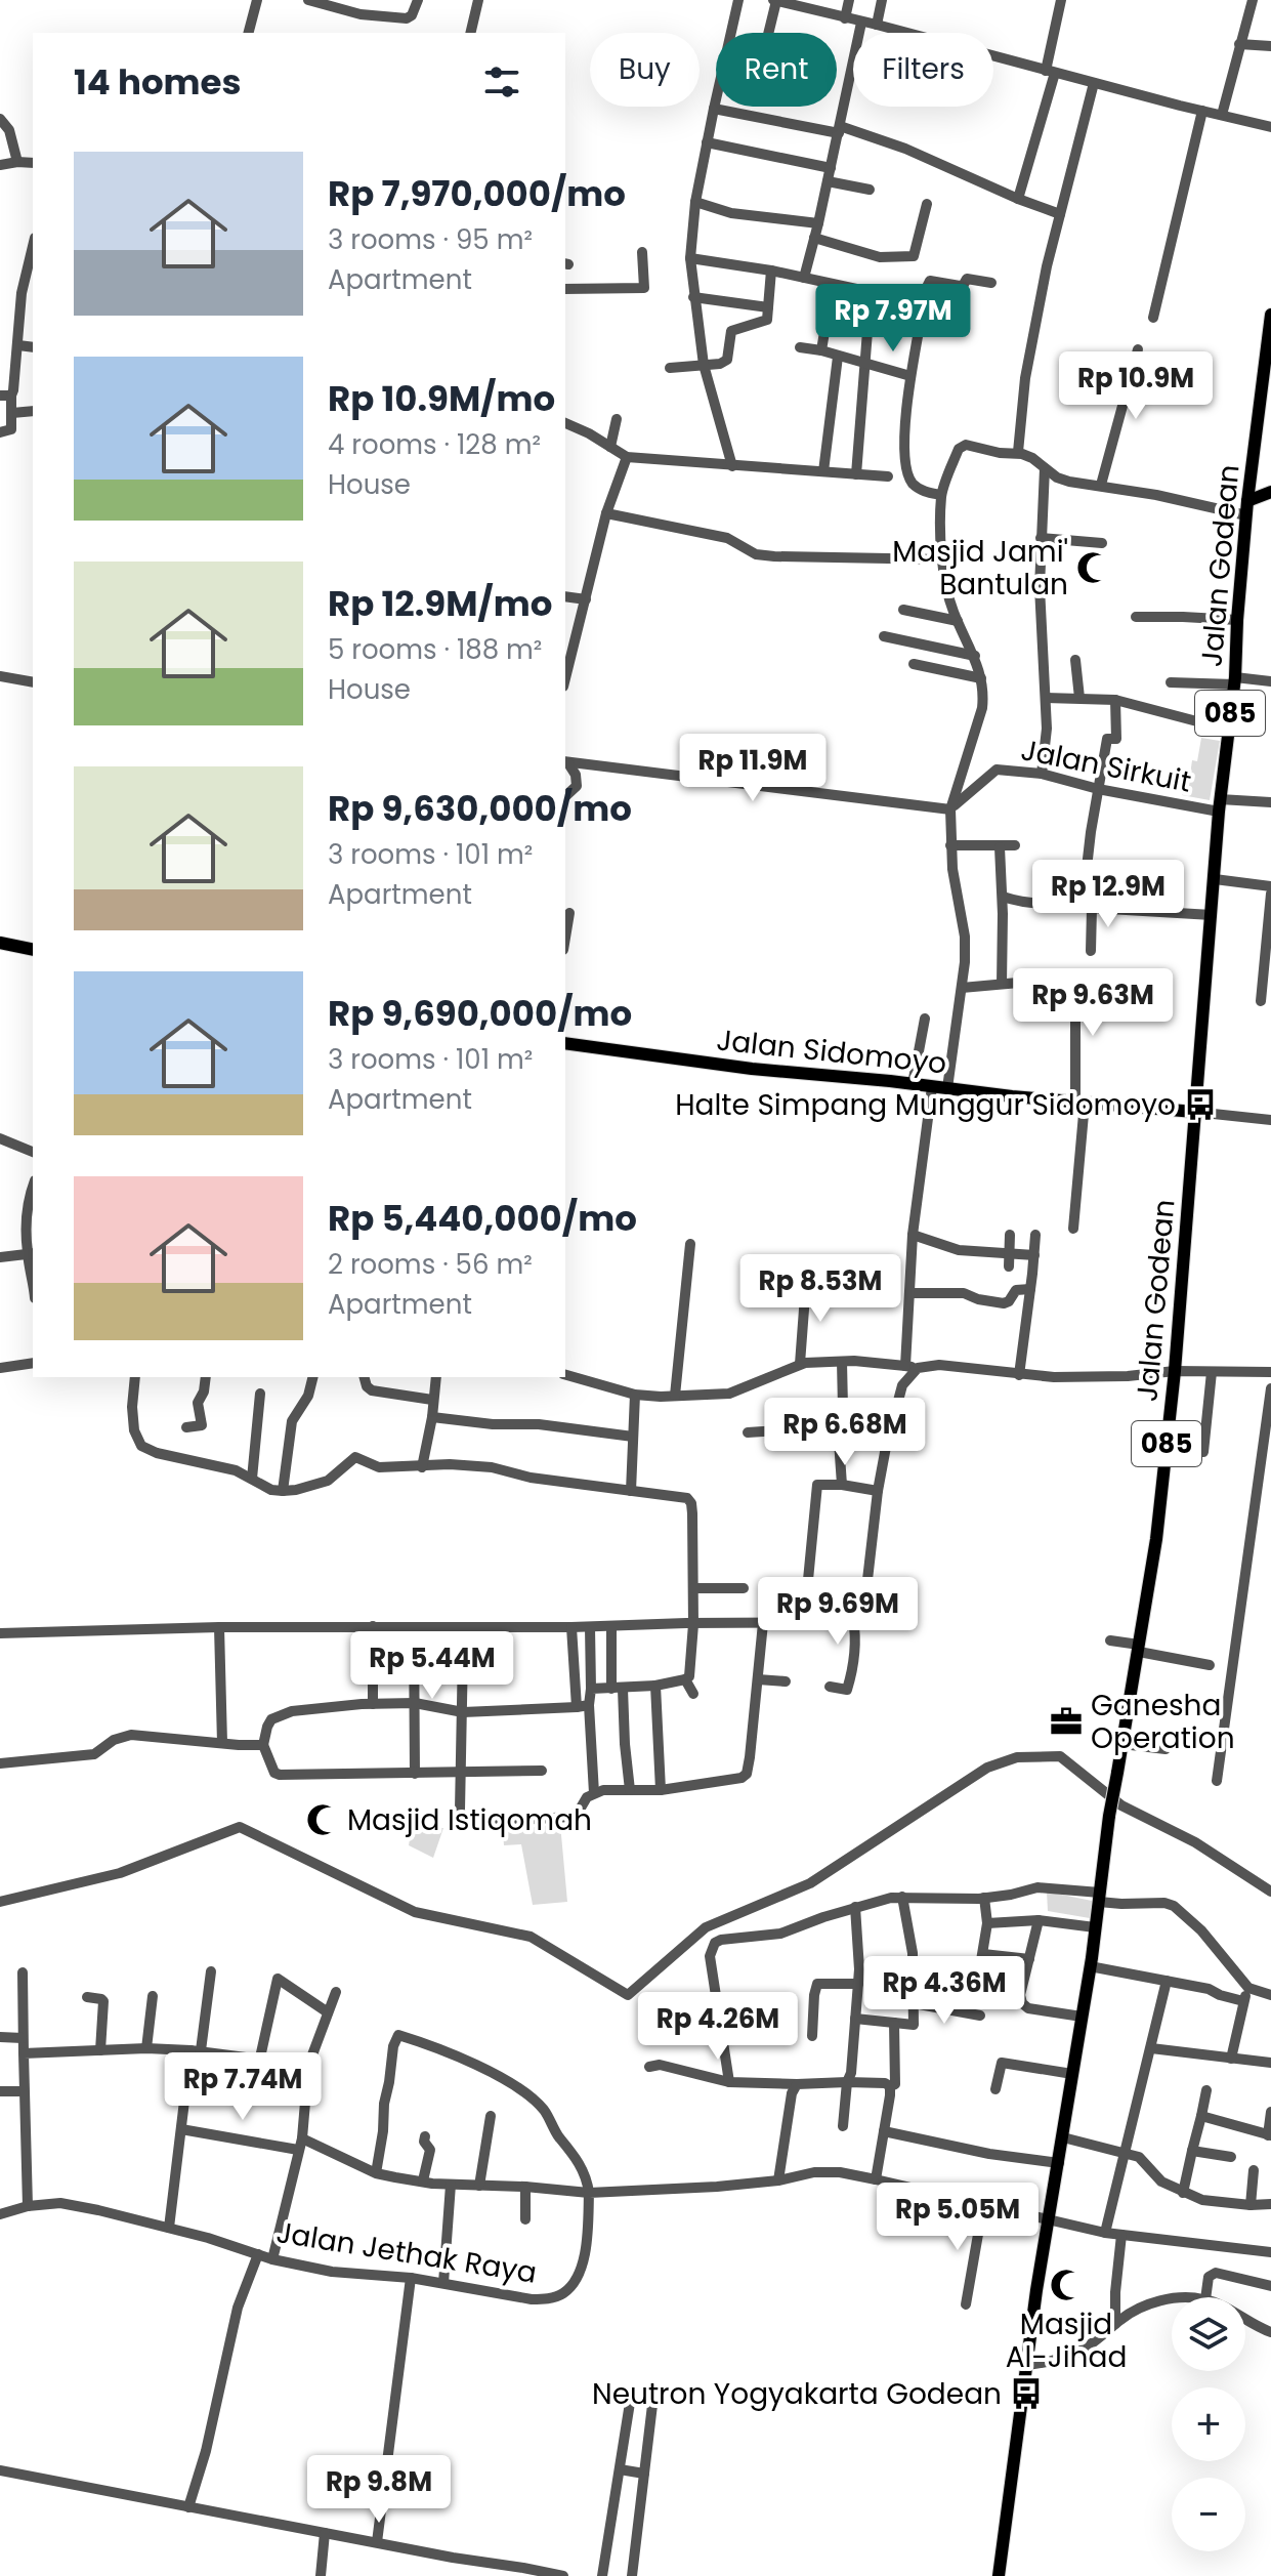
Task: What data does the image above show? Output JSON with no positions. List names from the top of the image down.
{
  "streets": {
    "main road": ["Jalan Godean", "085", "Jalan Sidomoyo"],
    "street": ["Jalan Sirkuit", "Jalan Jethak Raya"]
  },
  "crossings": [
    ["Jalan Godean", "Jalan Sirkuit"],
    ["Jalan Godean", "Jalan Sidomoyo"]
  ],
  "places": {
    "mosque": ["Masjid Jami' Bantulan", "Masjid Istiqomah", "Masjid Al-Jihad"],
    "bus stop": ["Halte Simpang Munggur Sidomoyo", "Neutron Yogyakarta Godean"],
    "office": ["Ganesha Operation"]
  },
  "page": {
    "chip": ["Buy", "Rent", "Filters"],
    "heading": "14 homes",
    "list": [
      {
        "name": "Rp 7,970,000/mo",
        "note": "3 rooms · 95 m² · Apartment"
      },
      {
        "name": "Rp 10.9M/mo",
        "note": "4 rooms · 128 m² · House"
      },
      {
        "name": "Rp 12.9M/mo",
        "note": "5 rooms · 188 m² · House"
      },
      {
        "name": "Rp 9,630,000/mo",
        "note": "3 rooms · 101 m² · Apartment"
      },
      {
        "name": "Rp 9,690,000/mo",
        "note": "3 rooms · 101 m² · Apartment"
      },
      {
        "name": "Rp 5,440,000/mo",
        "note": "2 rooms · 56 m² · Apartment"
      }
    ],
    "price": [
      "Rp 7.97M",
      "Rp 10.9M",
      "Rp 11.9M",
      "Rp 12.9M",
      "Rp 9.63M",
      "Rp 8.53M",
      "Rp 6.68M",
      "Rp 9.69M",
      "Rp 5.44M",
      "Rp 4.36M",
      "Rp 4.26M",
      "Rp 7.74M",
      "Rp 5.05M",
      "Rp 9.8M"
    ],
    "map_buttons": ["+", "−"]
  }
}
